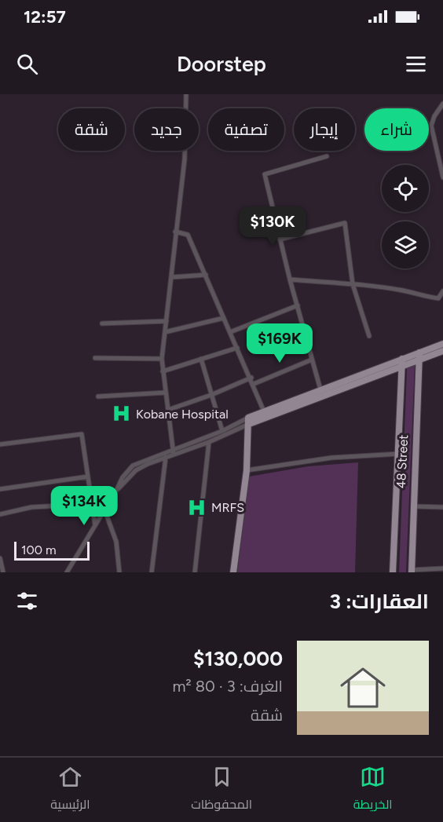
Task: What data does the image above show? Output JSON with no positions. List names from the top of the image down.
{
  "streets": {
    "main road": ["48 Street"]
  },
  "places": {
    "hospital": ["Kobane Hospital", "MRFS"]
  },
  "scale_bar": "100 m",
  "page": {
    "status": "12:57",
    "header": "Doorstep",
    "chip": [
      "شراء",
      "إيجار",
      "تصفية",
      "جديد",
      "شقة"
    ],
    "price": ["$130K", "$169K", "$134K"],
    "scale": "100 m",
    "heading": "العقارات: 3",
    "list": [
      {
        "name": "$130,000",
        "note": "الغرف: 3 · 80 m² · شقة"
      }
    ],
    "tabs": ["الخريطة", "المحفوظات", "الرئيسية"]
  }
}
